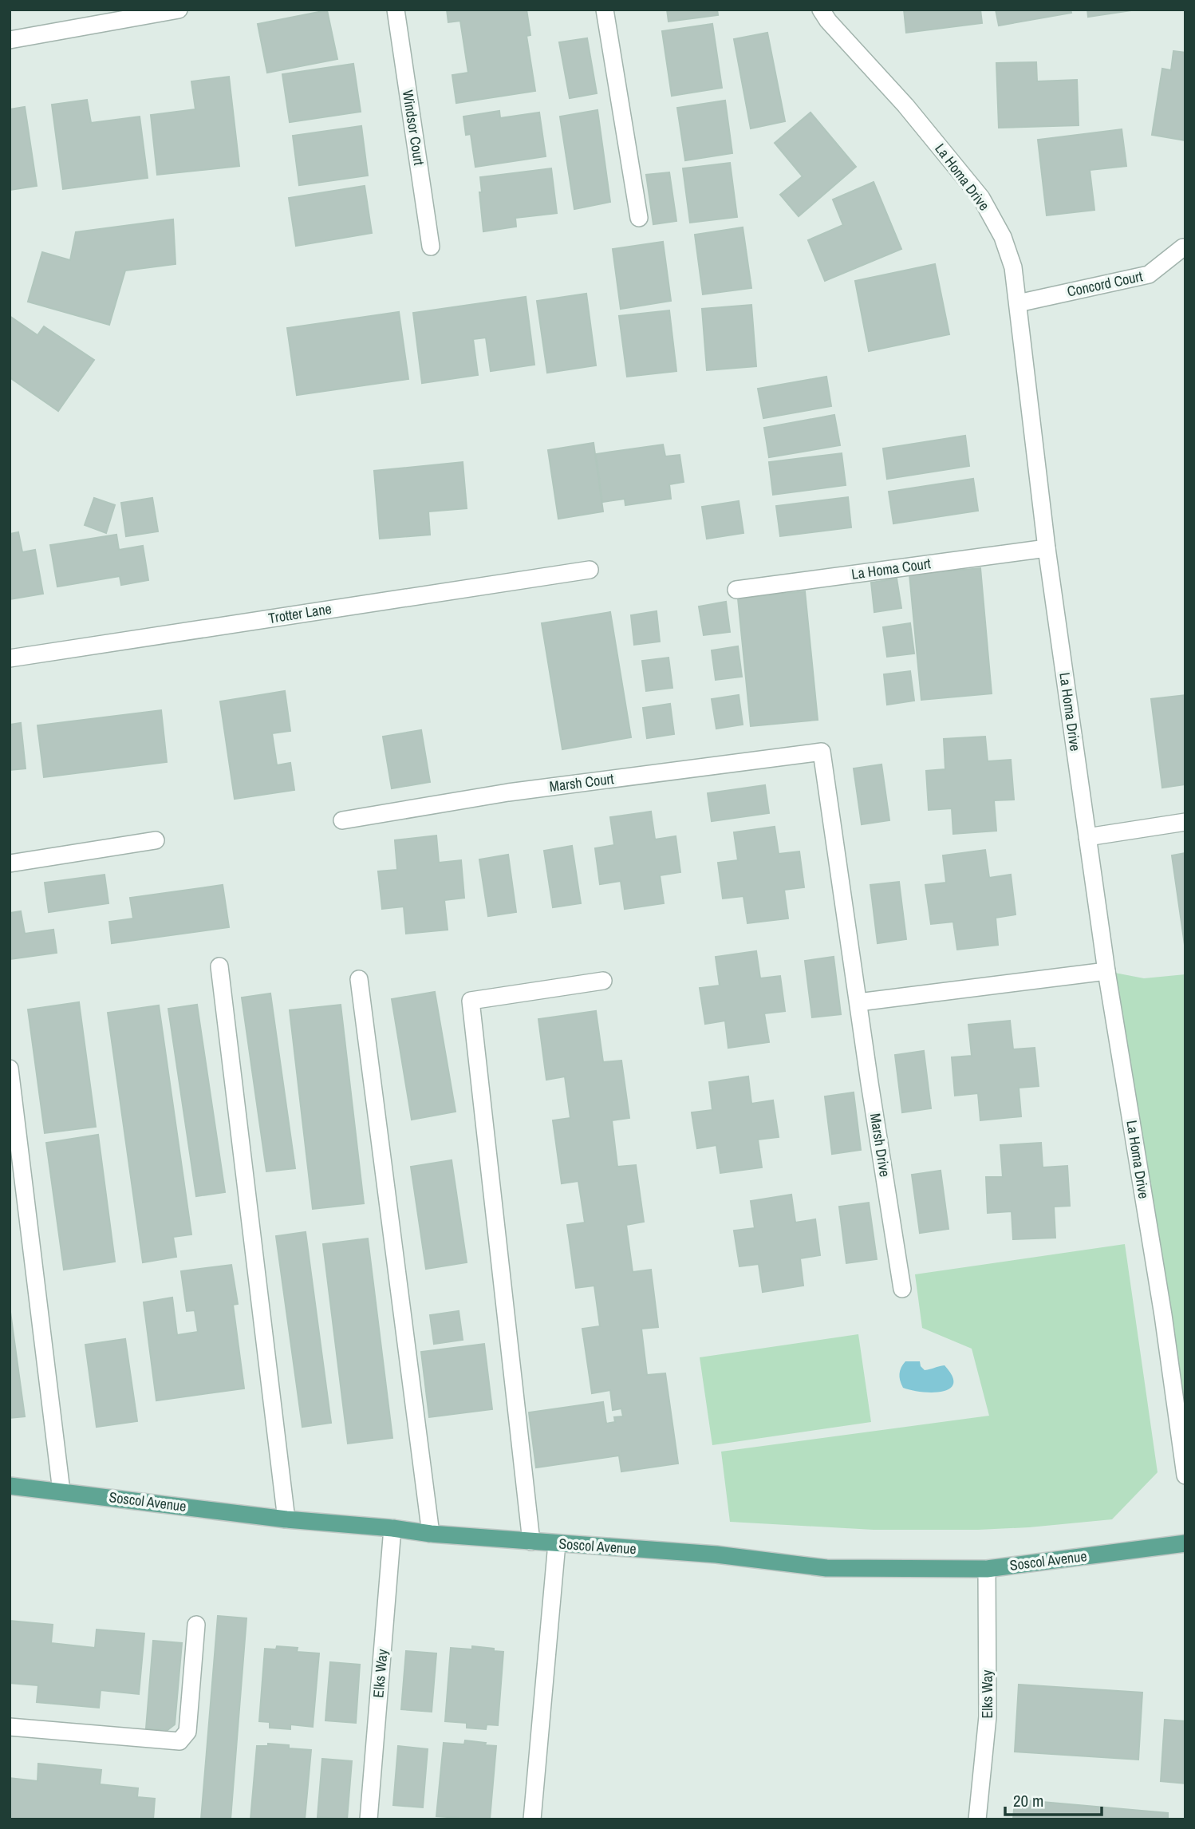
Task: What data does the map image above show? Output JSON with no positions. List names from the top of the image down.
{
  "streets": {
    "main road": ["Soscol Avenue"],
    "street": [
      "Windsor Court",
      "La Homa Drive",
      "Concord Court",
      "La Homa Court",
      "Trotter Lane",
      "Marsh Court",
      "Marsh Drive",
      "Elks Way"
    ]
  },
  "crossings": [
    ["La Homa Drive", "Concord Court"],
    ["La Homa Drive", "La Homa Court"],
    ["Marsh Court", "Marsh Drive"],
    ["Soscol Avenue", "Elks Way"]
  ],
  "scale_bar": "20 m"
}
